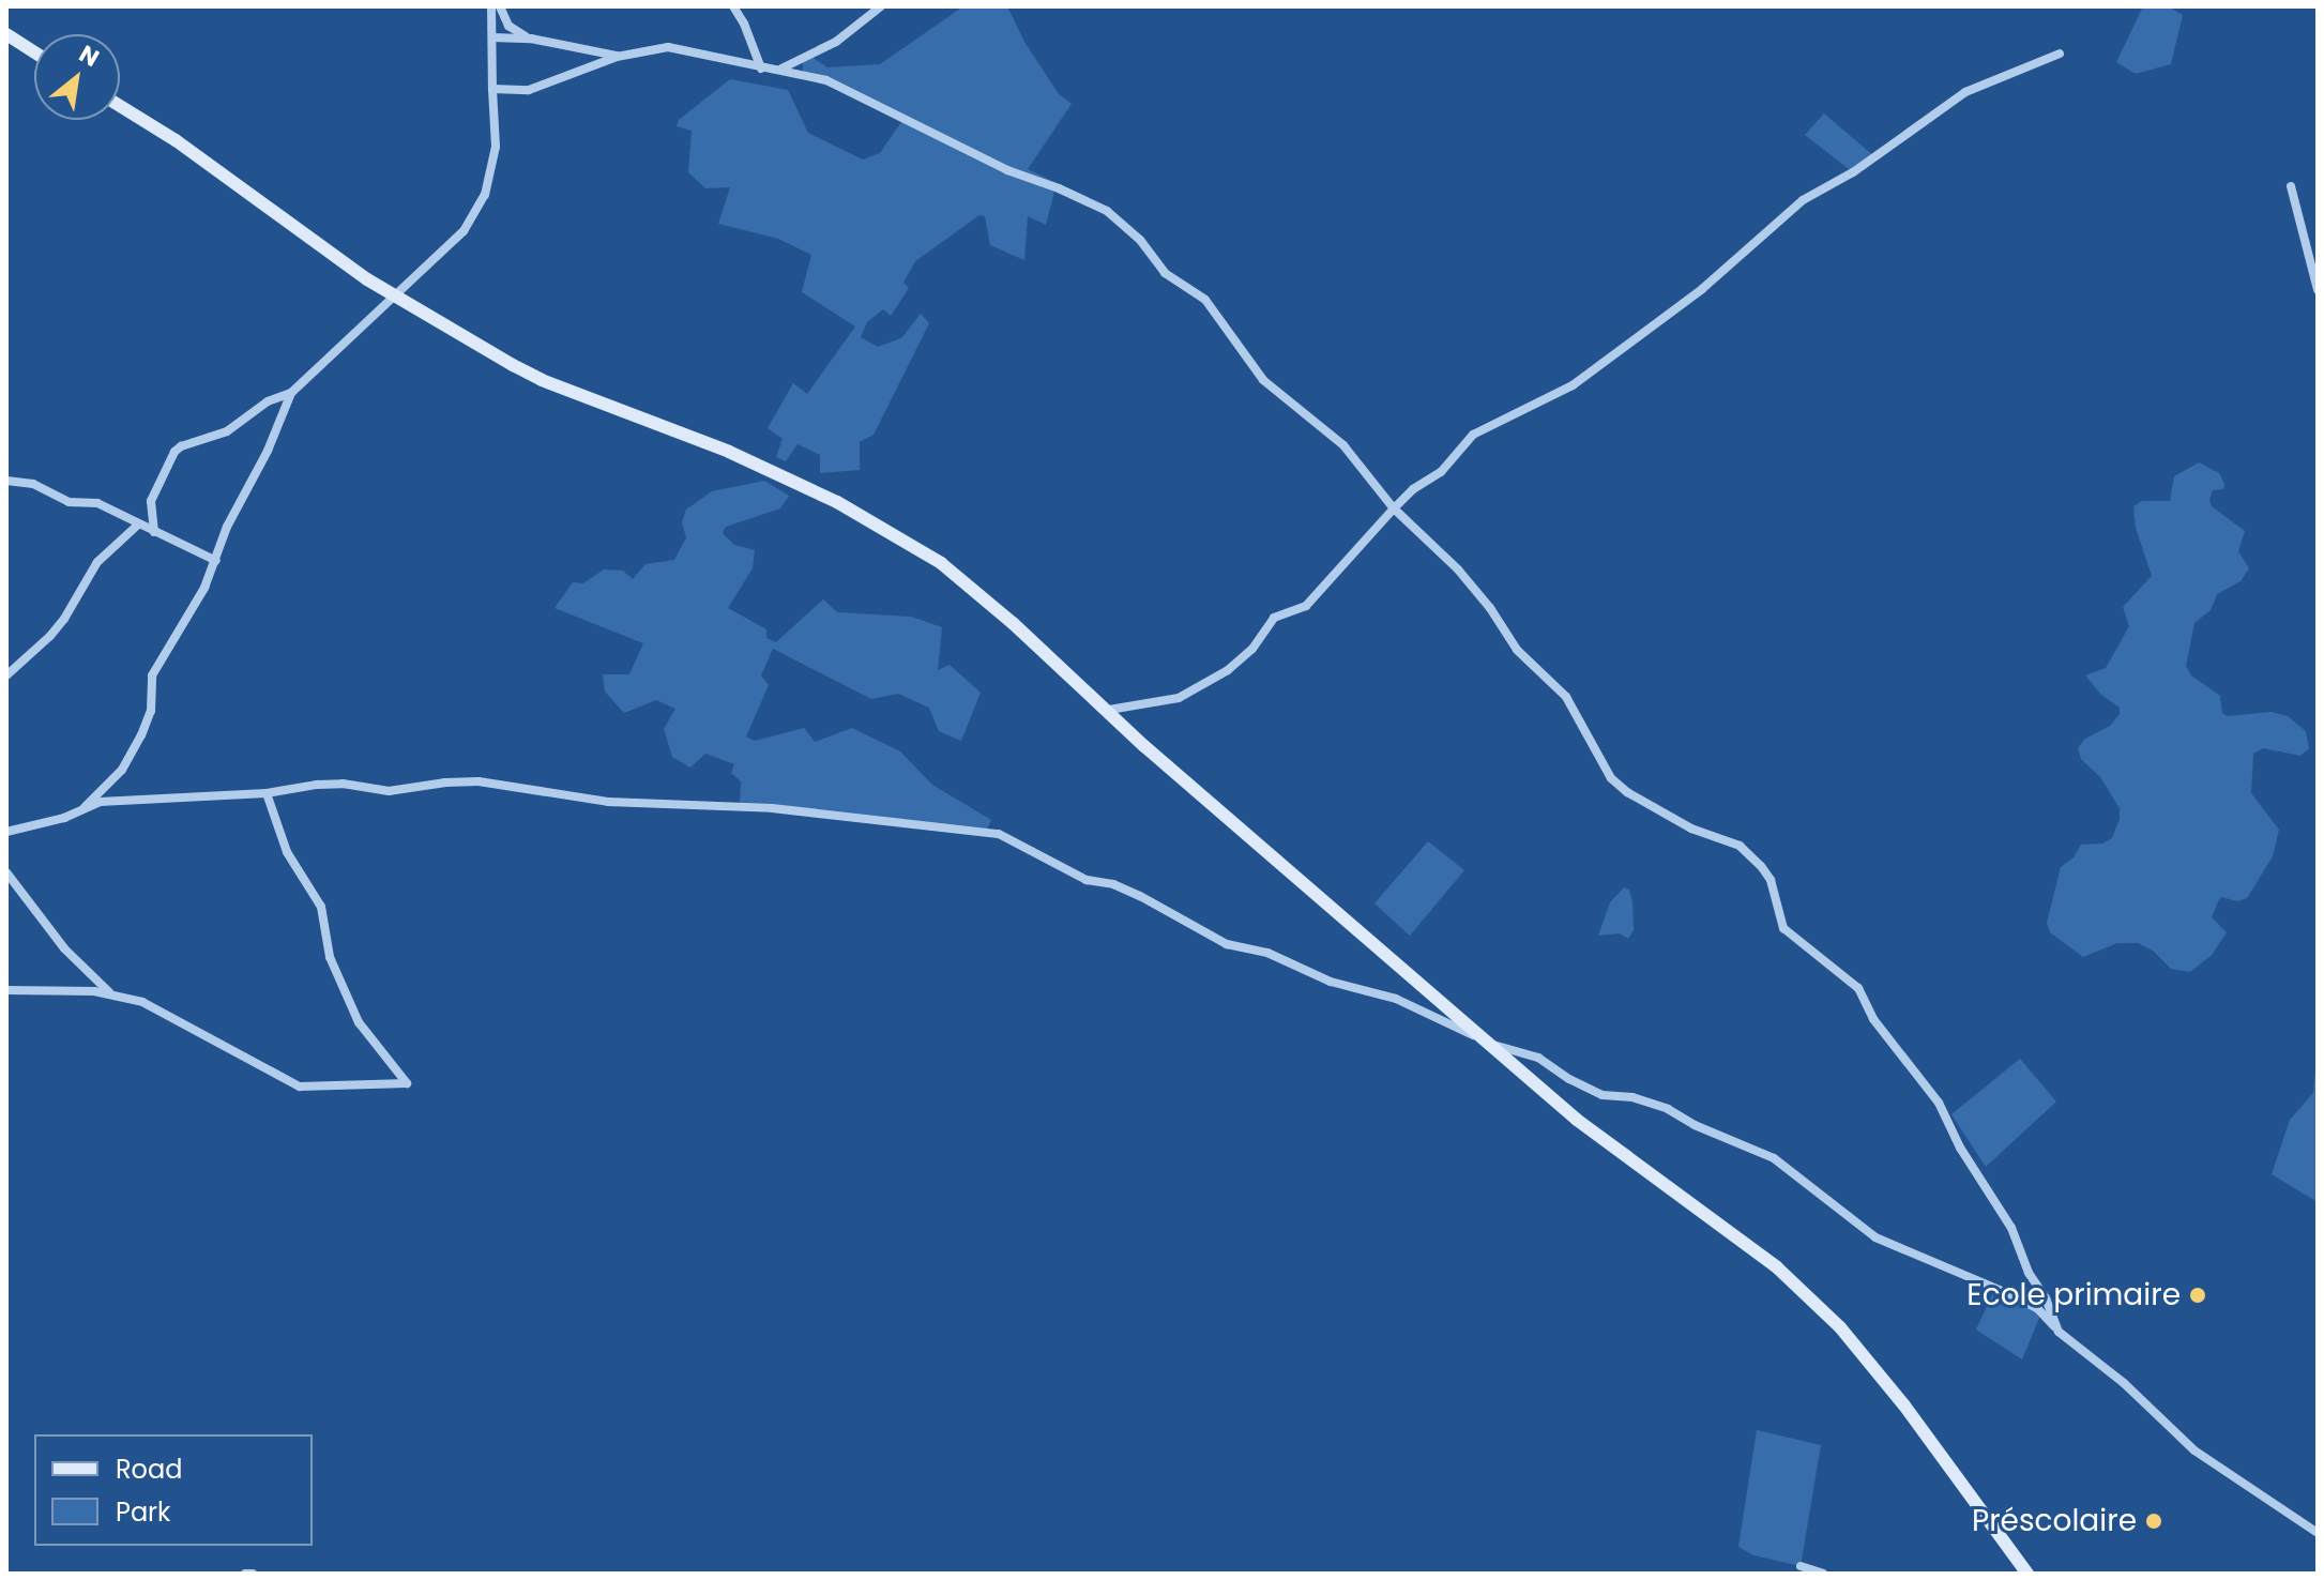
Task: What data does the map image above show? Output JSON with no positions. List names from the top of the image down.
{
  "places": ["Ecole primaire", "Préscolaire"],
  "legend": ["Road", "Park"],
  "north": "top right"
}
